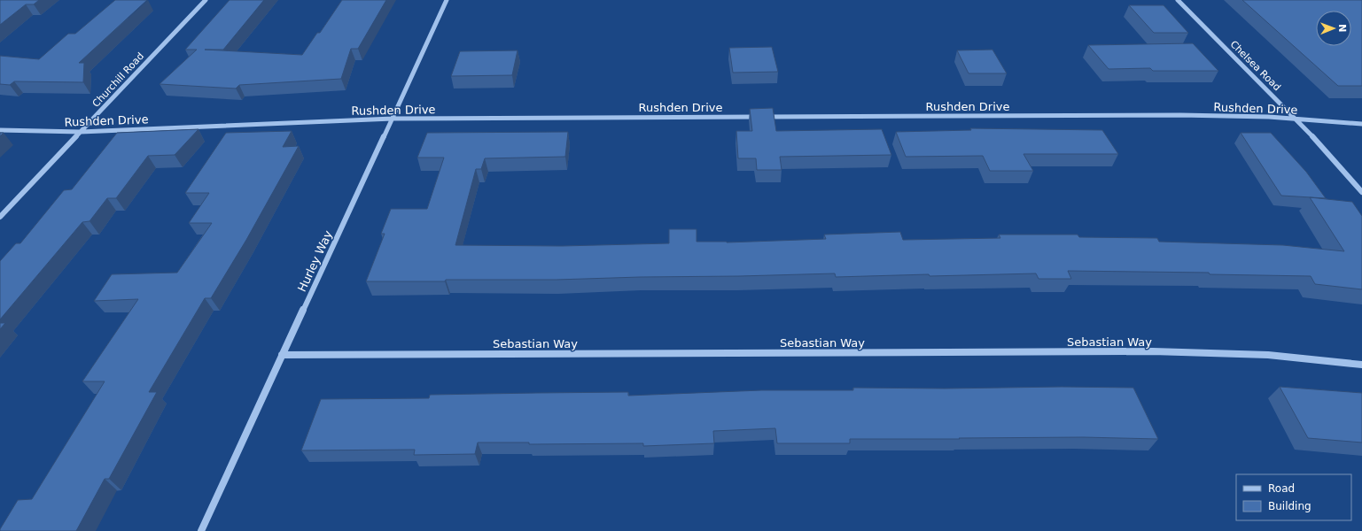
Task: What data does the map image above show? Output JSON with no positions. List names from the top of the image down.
{
  "streets": {
    "street": [
      "Chelsea Road",
      "Churchill Road",
      "Rushden Drive",
      "Hurley Way",
      "Sebastian Way"
    ]
  },
  "crossings": [
    ["Chelsea Road", "Rushden Drive"],
    ["Churchill Road", "Rushden Drive"],
    ["Rushden Drive", "Hurley Way"],
    ["Hurley Way", "Sebastian Way"]
  ],
  "legend": ["Road", "Building"],
  "north": "right"
}
